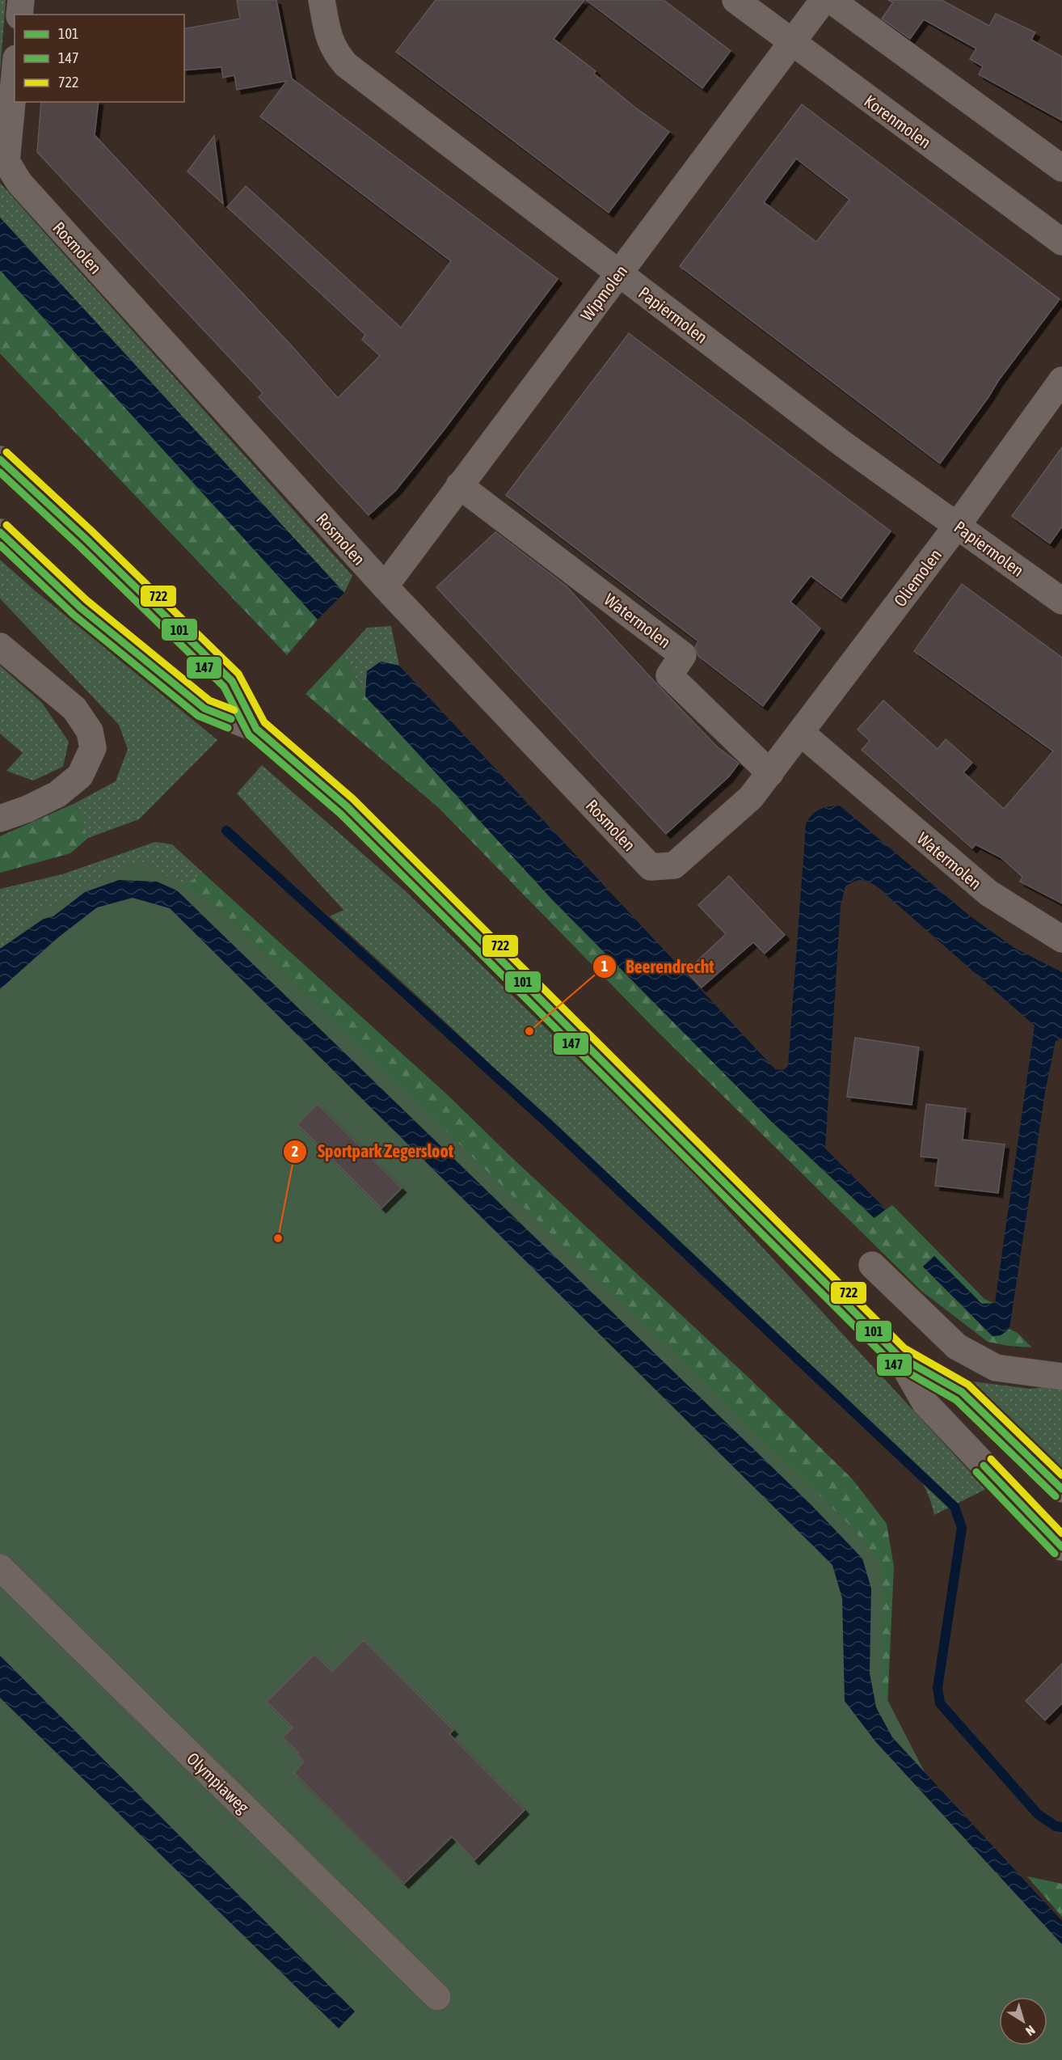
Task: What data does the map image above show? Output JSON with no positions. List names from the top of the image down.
{
  "streets": {
    "street": [
      "Korenmolen",
      "Rosmolen",
      "Wipmolen",
      "Papiermolen",
      "Oliemolen",
      "Watermolen",
      "Olympiaweg"
    ]
  },
  "crossings": [
    ["Korenmolen", "Wipmolen"],
    ["Rosmolen", "Wipmolen"],
    ["Rosmolen", "Oliemolen"],
    ["Rosmolen", "Watermolen"],
    ["Wipmolen", "Papiermolen"],
    ["Wipmolen", "Watermolen"],
    ["Papiermolen", "Oliemolen"],
    ["Oliemolen", "Watermolen"]
  ],
  "places": ["Beerendrecht", "Sportpark Zegersloot"],
  "lines": ["transit line 722", "transit line 101", "transit line 147"],
  "legend": ["101", "147", "722"],
  "north": "bottom right"
}
